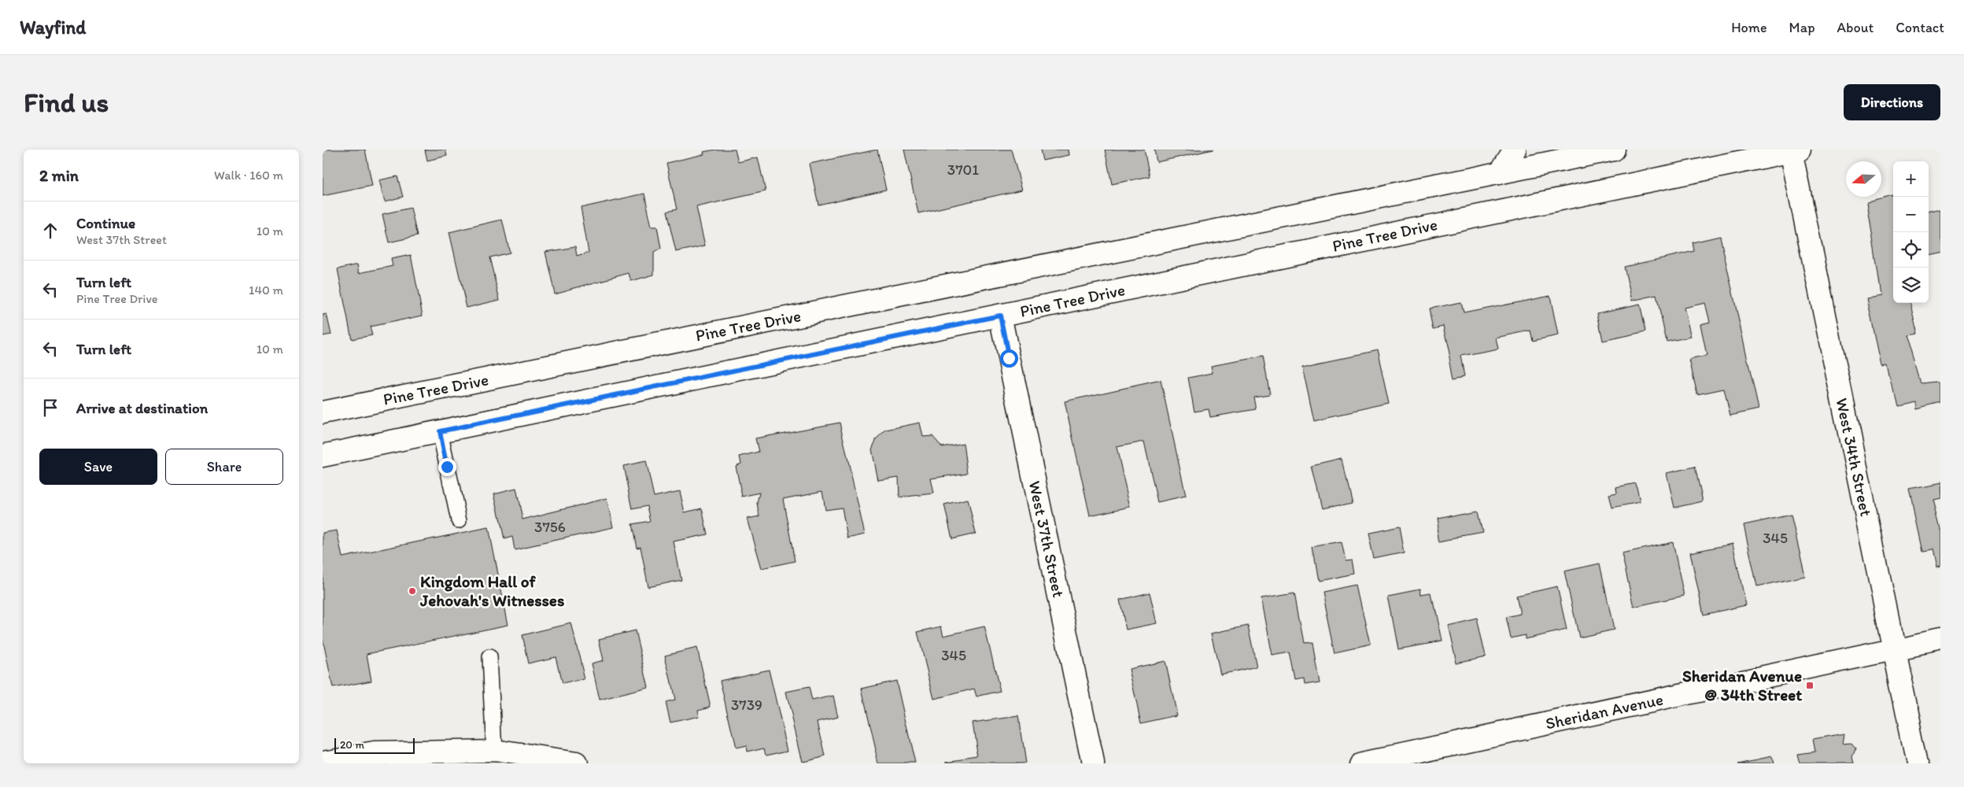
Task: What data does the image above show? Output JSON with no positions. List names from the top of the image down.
{
  "streets": {
    "main road": [
      "Pine Tree Drive",
      "West 34th Street",
      "West 37th Street",
      "Sheridan Avenue"
    ]
  },
  "crossings": [
    ["Pine Tree Drive", "West 34th Street"],
    ["Pine Tree Drive", "West 37th Street"],
    ["West 34th Street", "Sheridan Avenue"]
  ],
  "places": {
    "other": ["Kingdom Hall of Jehovah's Witnesses"],
    "transit": ["Sheridan Avenue @ 34th Street"]
  },
  "house_numbers": [
    "3701",
    "3756",
    "345",
    "345",
    "3739"
  ],
  "scale_bar": "20 m",
  "north": "left",
  "page": {
    "header": "Wayfind",
    "nav": [
      "Home",
      "Map",
      "About",
      "Contact"
    ],
    "buttons": [
      "Directions",
      ["Save", "Share"]
    ],
    "title": "Find us",
    "heading": ["2 min", "Walk · 160 m"],
    "map_buttons": ["+", "−"],
    "list": [
      ["Continue", "West 37th Street", "10 m"],
      ["Turn left", "Pine Tree Drive", "140 m"],
      ["Turn left", "10 m"],
      "Arrive at destination"
    ],
    "scale": "20 m"
  }
}
